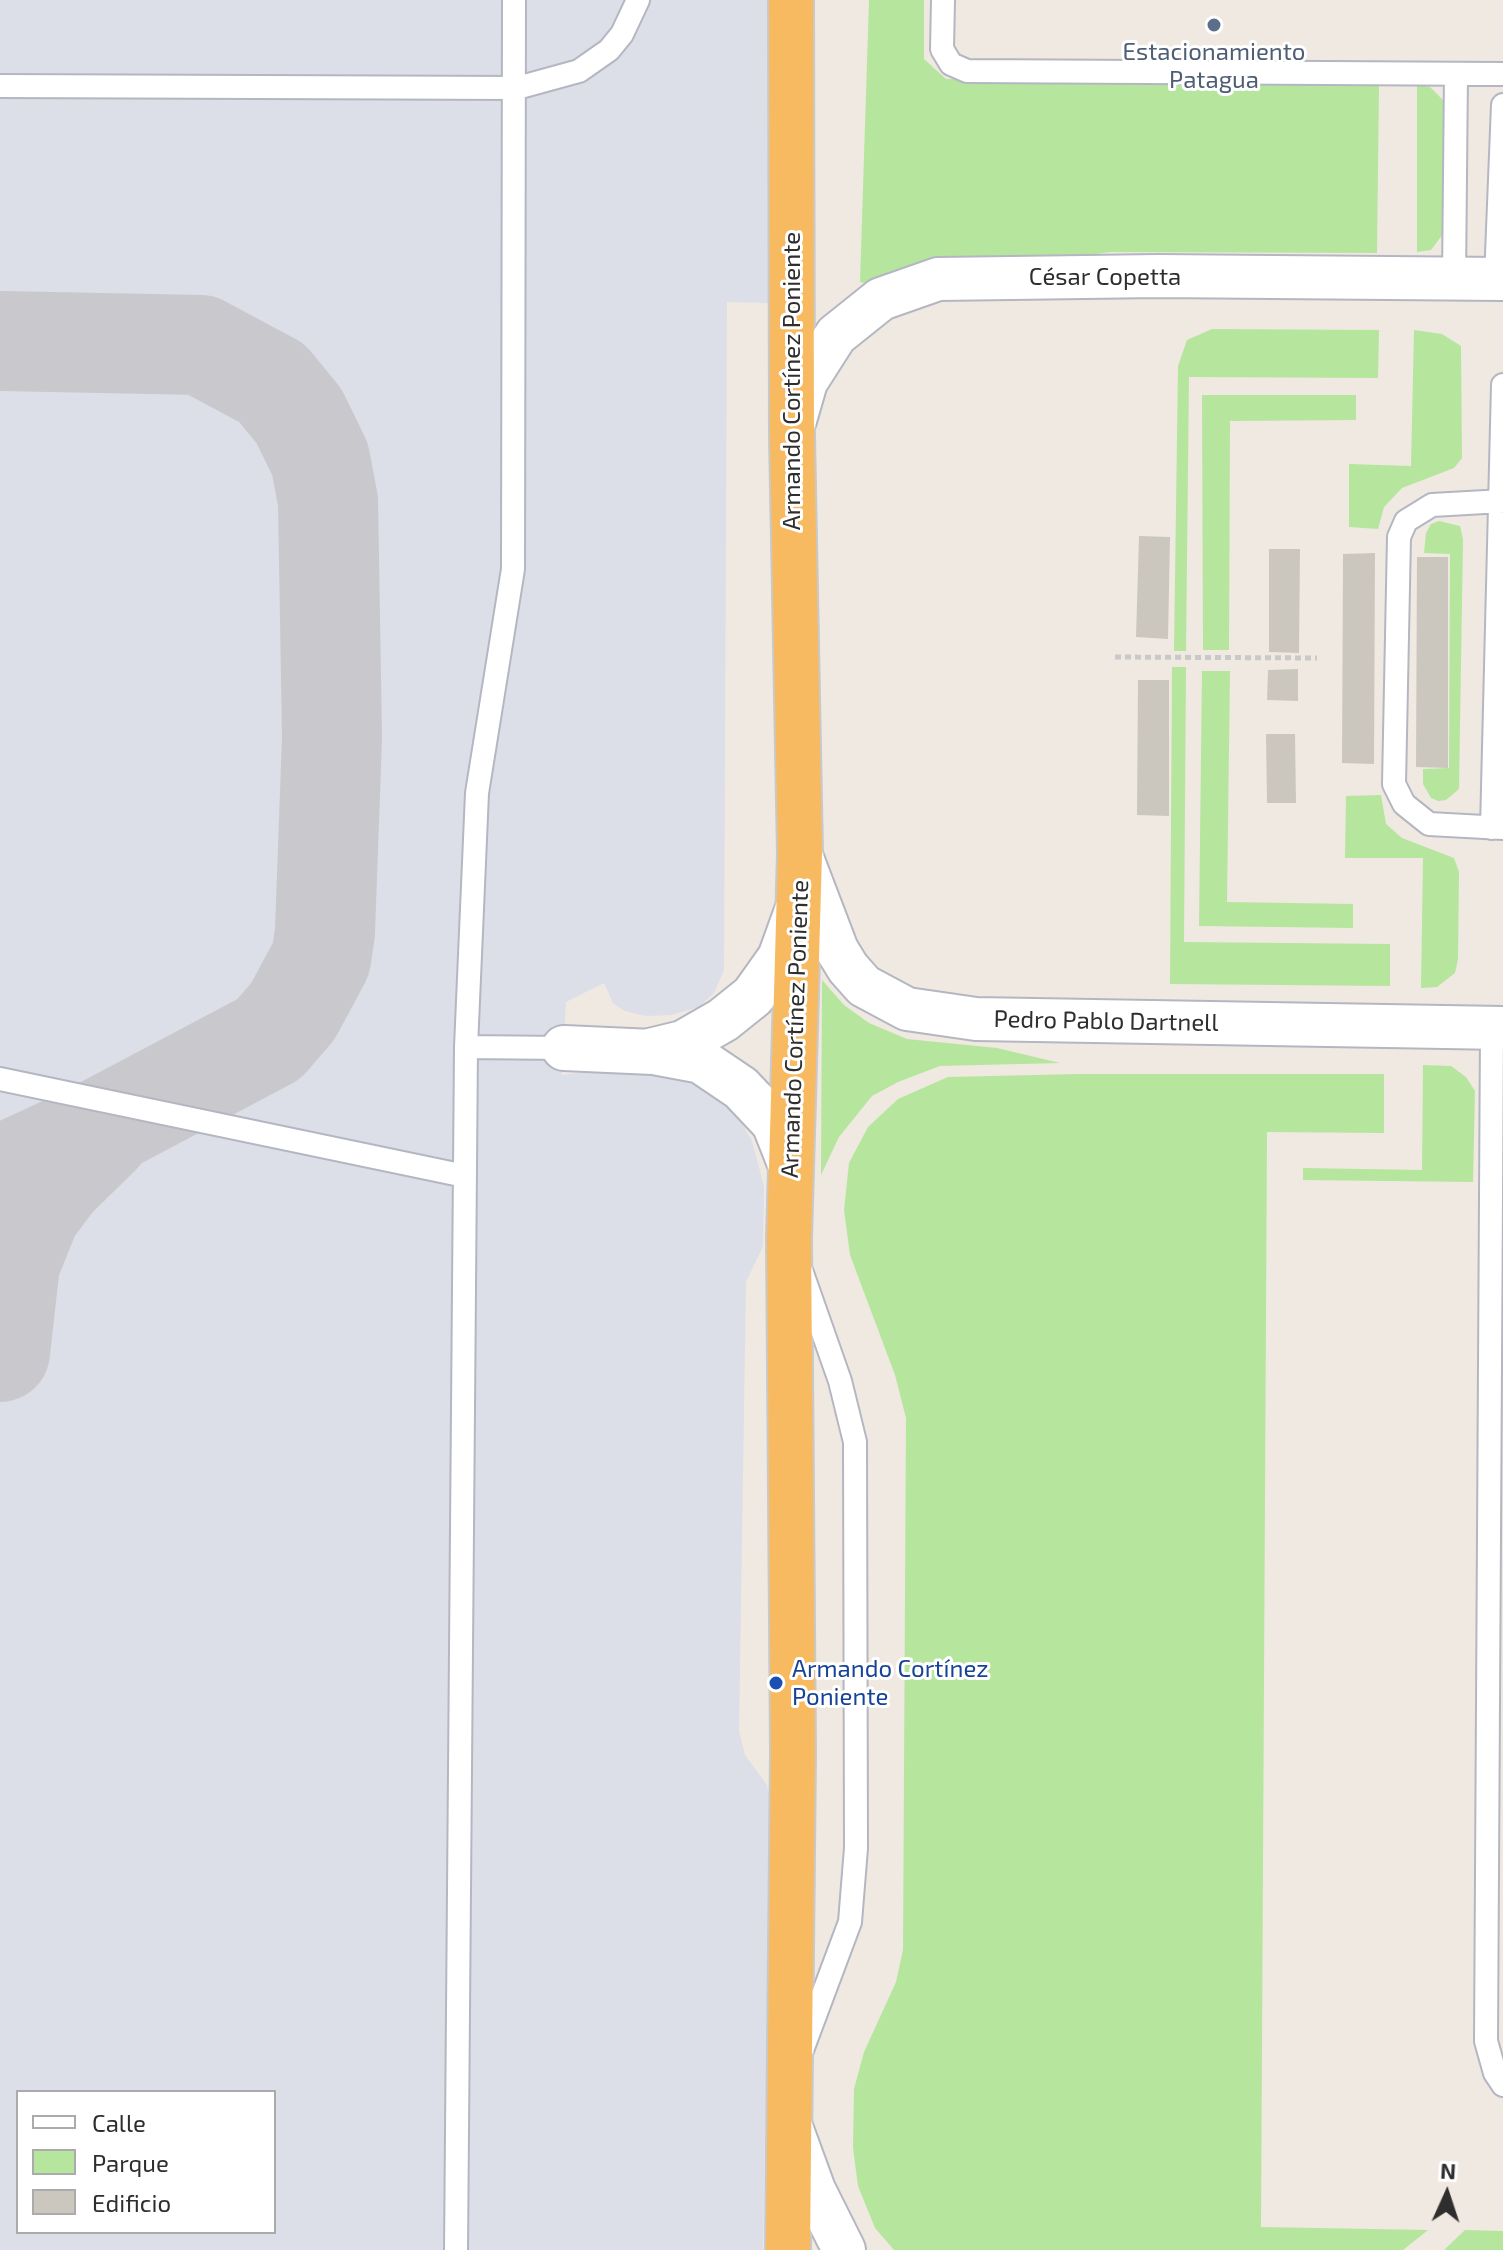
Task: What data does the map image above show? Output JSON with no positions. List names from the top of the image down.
{
  "streets": {
    "highway": ["Armando Cortínez Poniente"],
    "street": ["César Copetta", "Pedro Pablo Dartnell"]
  },
  "crossings": [
    ["César Copetta", "Armando Cortínez Poniente"],
    ["Armando Cortínez Poniente", "Pedro Pablo Dartnell"]
  ],
  "places": ["Estacionamiento Patagua", "Armando Cortínez Poniente"],
  "legend": ["Calle", "Parque", "Edificio"],
  "north": "top"
}
